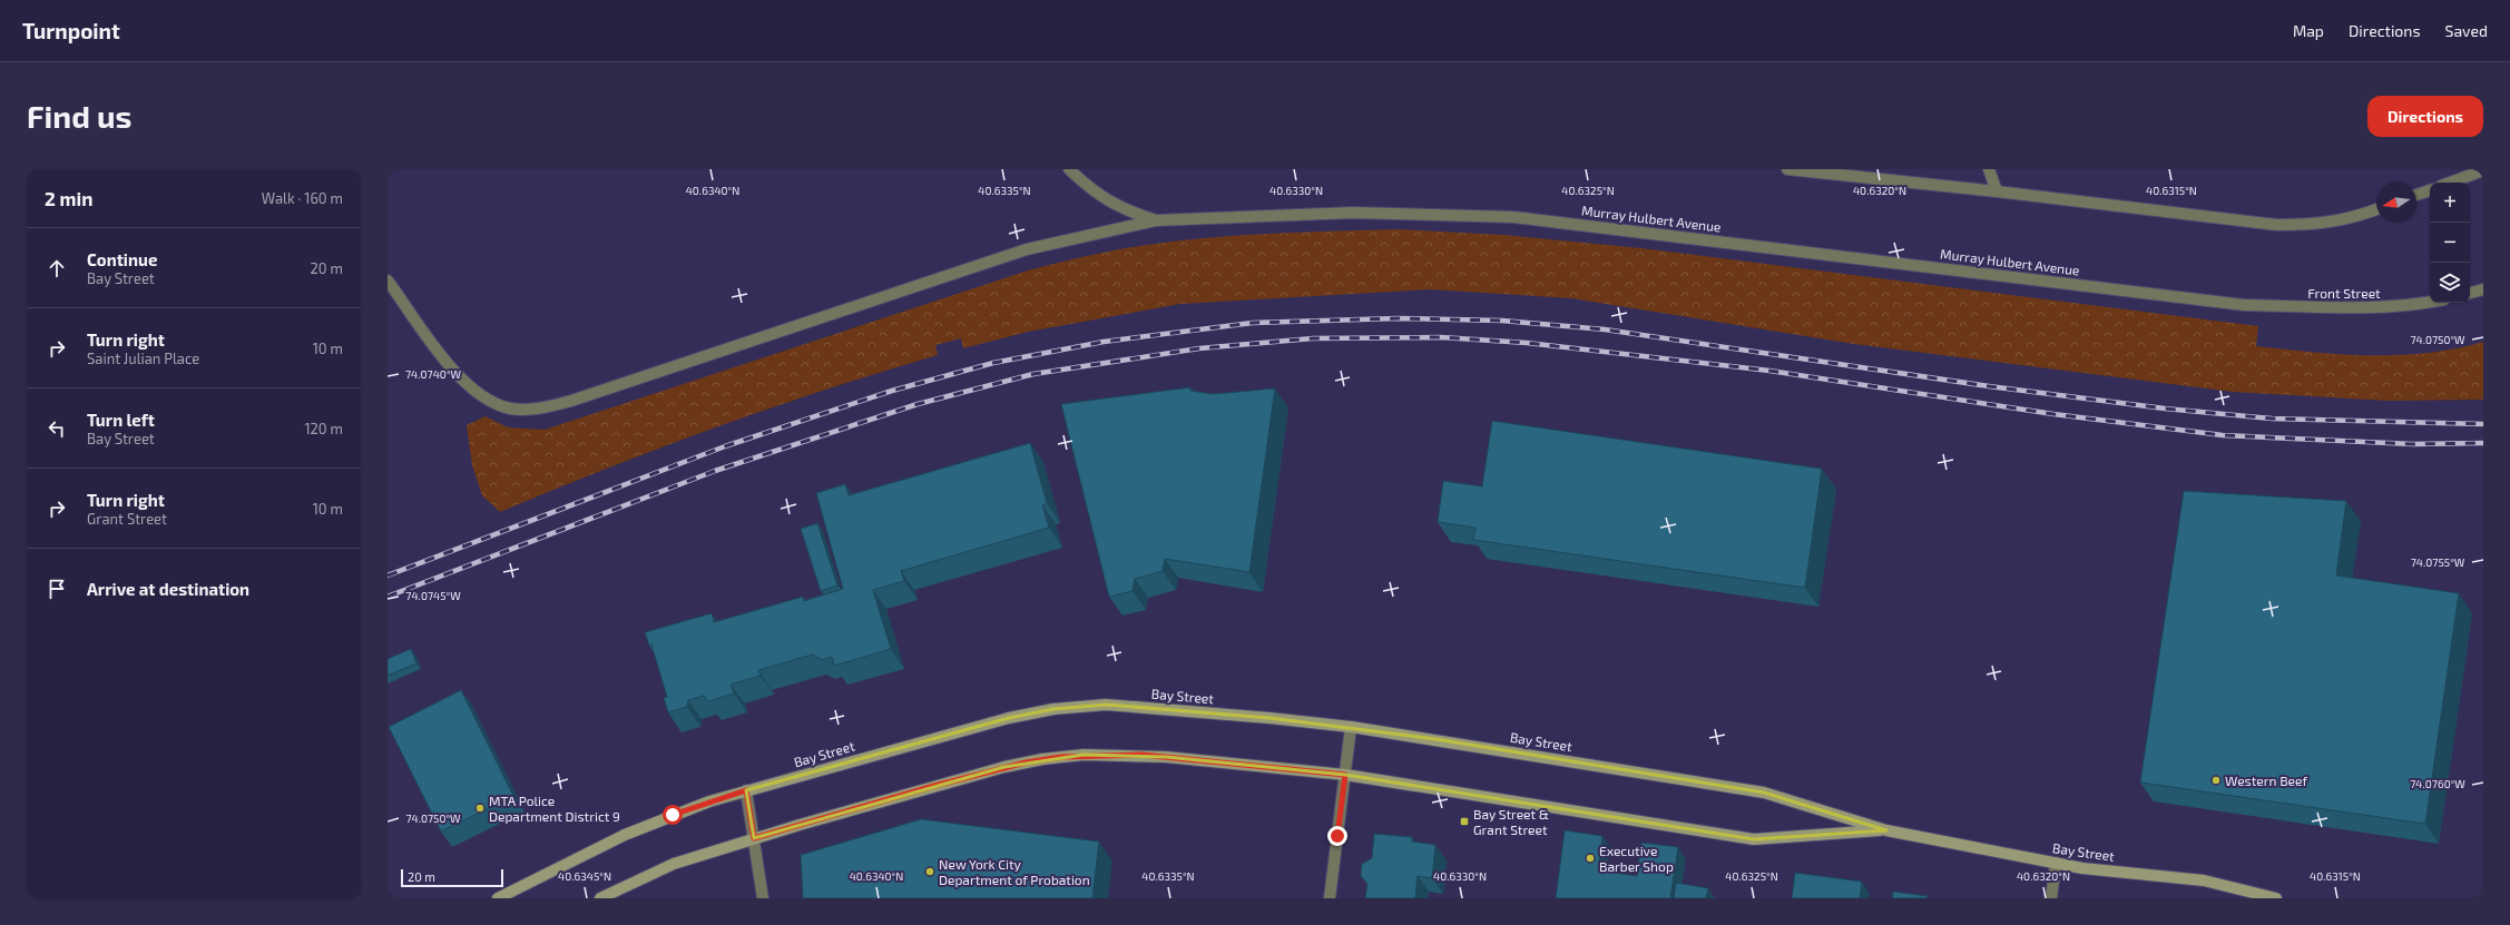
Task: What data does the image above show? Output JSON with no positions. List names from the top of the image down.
{
  "streets": {
    "main road": ["Bay Street"],
    "street": ["Murray Hulbert Avenue", "Front Street"]
  },
  "crossings": [
    ["Murray Hulbert Avenue", "Front Street"]
  ],
  "places": {
    "other": [
      "Western Beef",
      "MTA Police Department District 9",
      "Executive Barber Shop",
      "New York City Department of Probation"
    ],
    "transit": ["Bay Street & Grant Street"]
  },
  "scale_bar": "20 m",
  "north": "left",
  "page": {
    "header": "Turnpoint",
    "nav": ["Map", "Directions", "Saved"],
    "buttons": "Directions",
    "title": "Find us",
    "heading": ["2 min", "Walk · 160 m"],
    "map_buttons": ["+", "−"],
    "list": [
      ["Continue", "Bay Street", "20 m"],
      ["Turn right", "Saint Julian Place", "10 m"],
      ["Turn left", "Bay Street", "120 m"],
      ["Turn right", "Grant Street", "10 m"],
      "Arrive at destination"
    ],
    "scale": "20 m"
  },
  "coordinates": [
    "40.6340°N",
    "40.6335°N",
    "40.6330°N",
    "40.6325°N",
    "40.6320°N",
    "40.6315°N",
    "74.0750°W",
    "74.0740°W",
    "74.0755°W",
    "74.0745°W",
    "74.0760°W",
    "40.6345°N"
  ]
}
